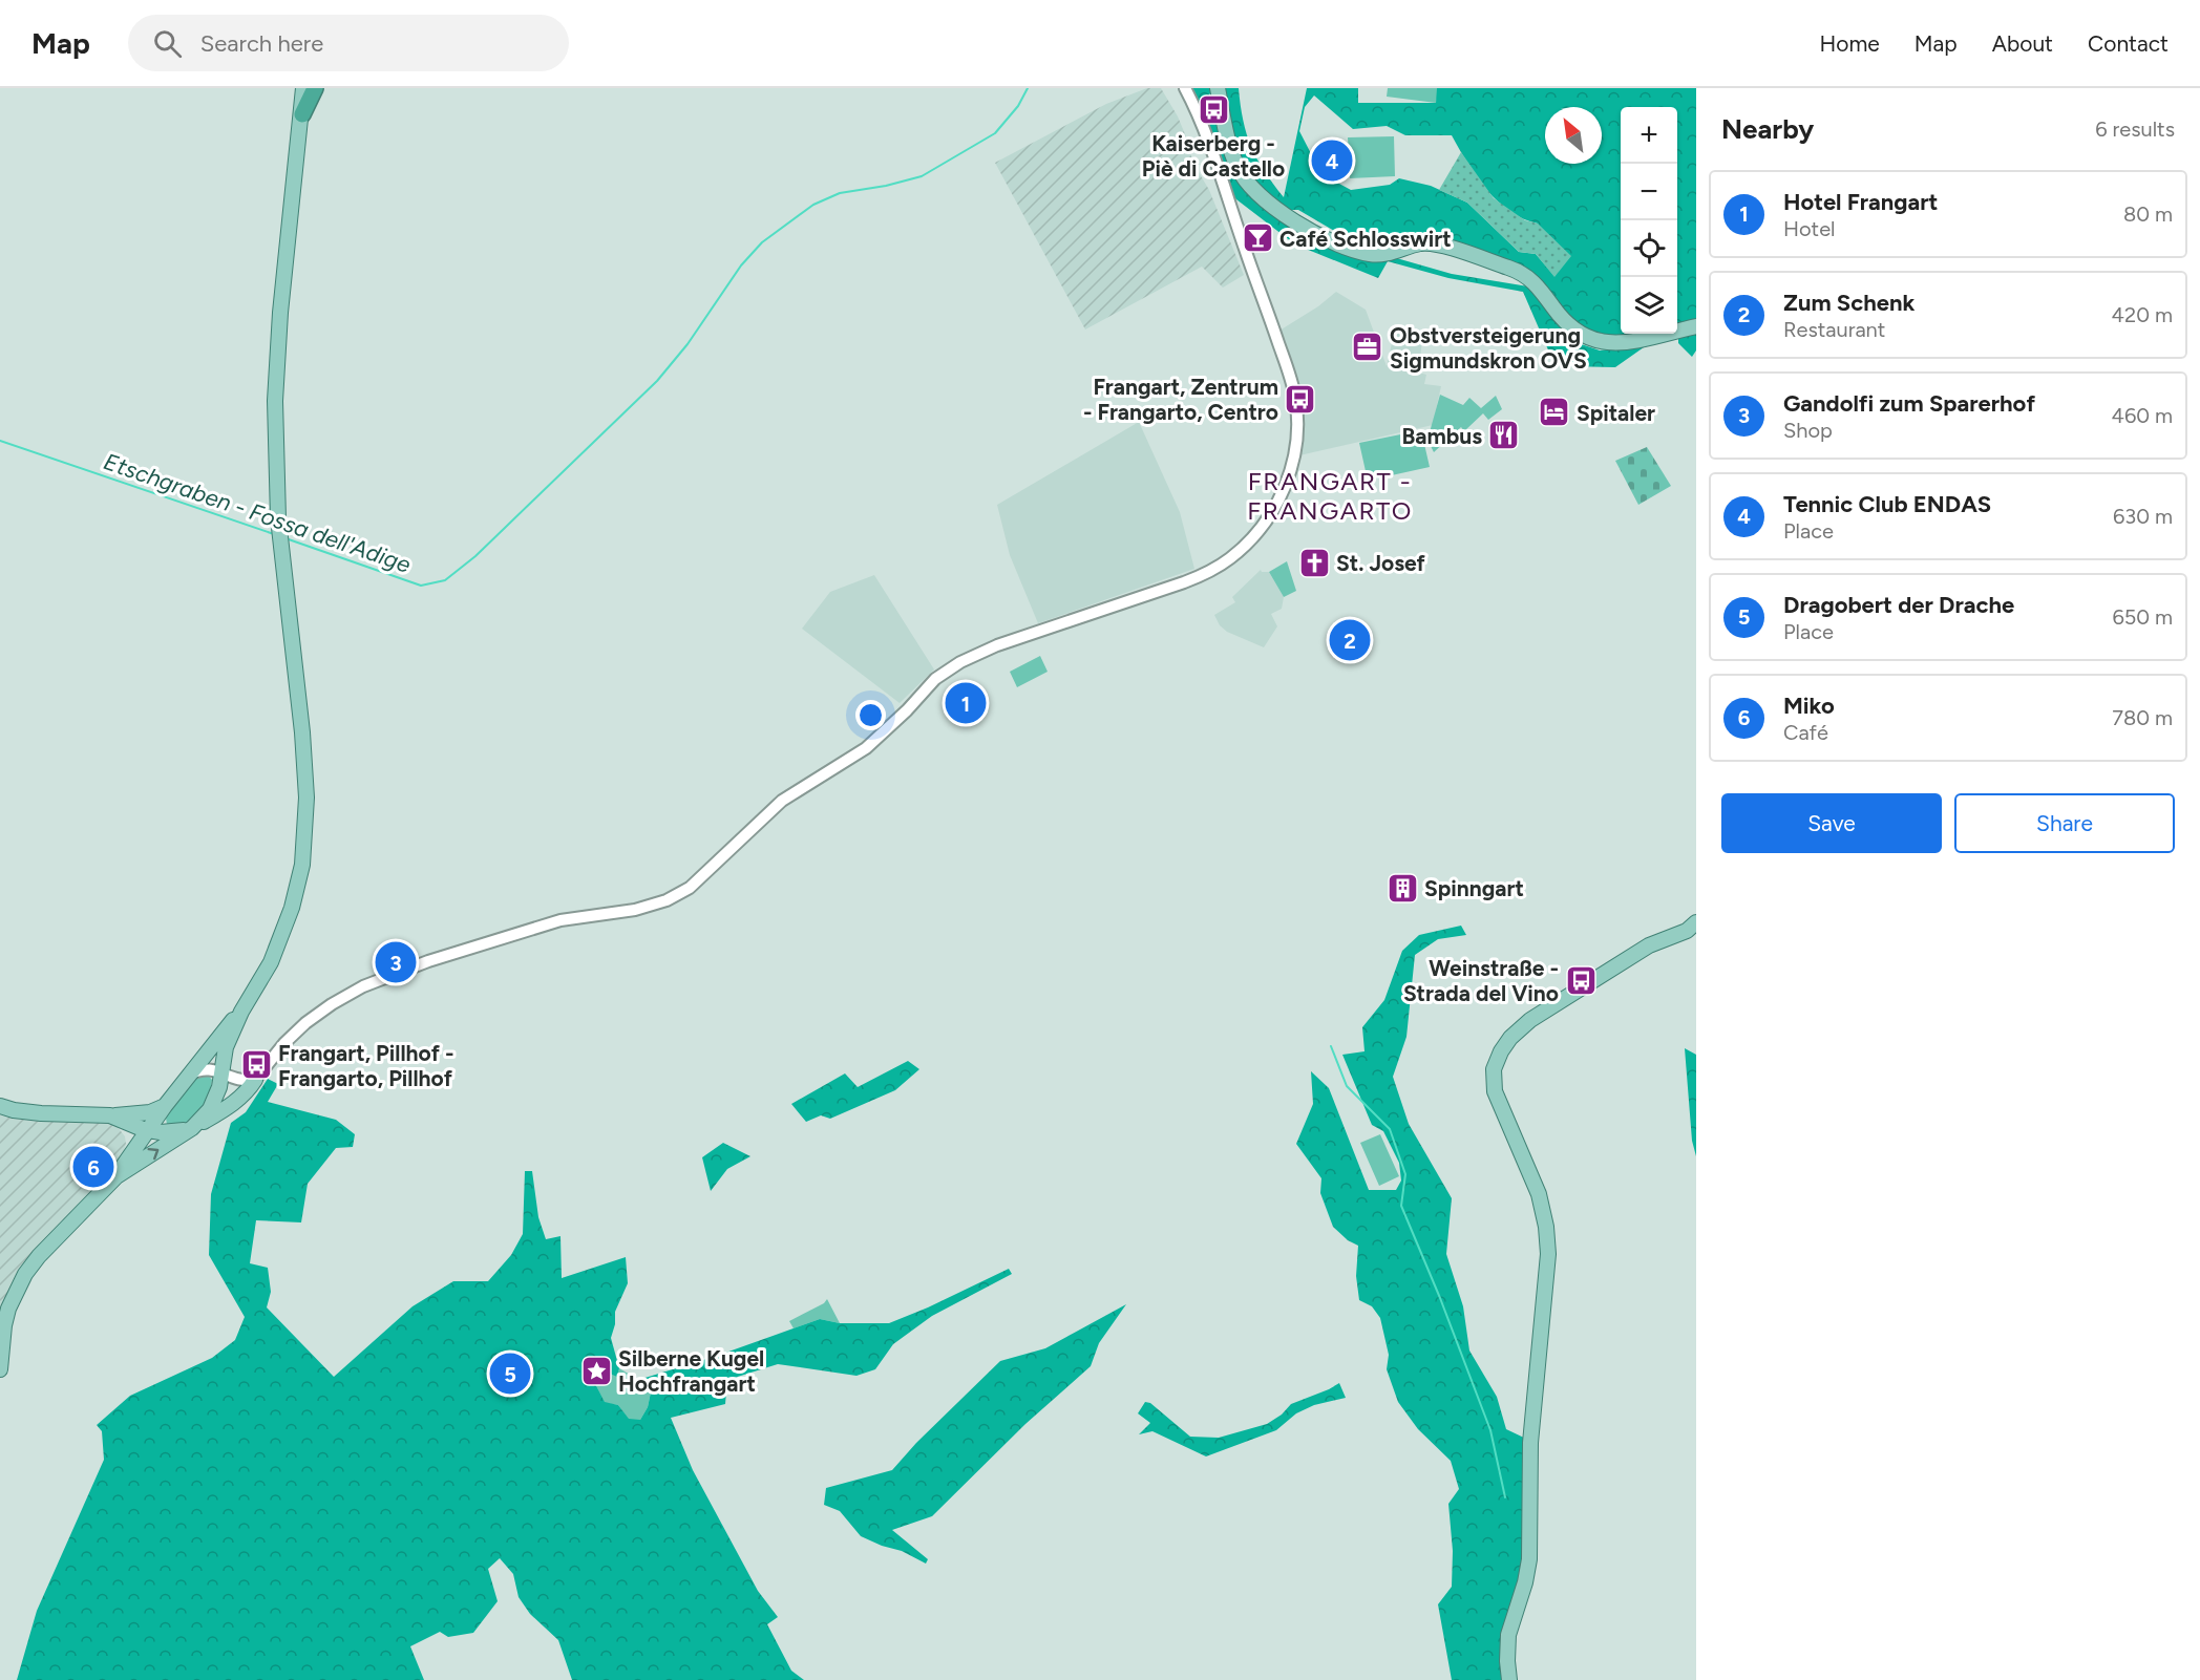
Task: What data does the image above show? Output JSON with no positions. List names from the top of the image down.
{
  "districts": ["FRANGART - FRANGARTO"],
  "water": ["Etschgraben - Fossa dell'Adige"],
  "places": {
    "bus stop": [
      "Kaiserberg - Piè di Castello",
      "Frangart, Zentrum - Frangarto, Centro",
      "Weinstraße - Strada del Vino",
      "Frangart, Pillhof - Frangarto, Pillhof"
    ],
    "bar": ["Café Schlosswirt"],
    "office": ["Obstversteigerung Sigmundskron OVS"],
    "hotel": ["Spitaler"],
    "restaurant": ["Bambus"],
    "church": ["St. Josef"],
    "building": ["Spinngart"],
    "place": ["Silberne Kugel Hochfrangart"]
  },
  "north": "top left",
  "page": {
    "header": "Map",
    "search": "Search here",
    "nav": [
      "Home",
      "Map",
      "About",
      "Contact"
    ],
    "heading": ["Nearby", "6 results"],
    "map_buttons": ["+", "−"],
    "pins": [
      "4",
      "2",
      "1",
      "3",
      "6",
      "5"
    ],
    "list": [
      {
        "mark": "1",
        "name": "Hotel Frangart",
        "note": "Hotel",
        "value": "80 m"
      },
      {
        "mark": "2",
        "name": "Zum Schenk",
        "note": "Restaurant",
        "value": "420 m"
      },
      {
        "mark": "3",
        "name": "Gandolfi zum Sparerhof",
        "note": "Shop",
        "value": "460 m"
      },
      {
        "mark": "4",
        "name": "Tennic Club ENDAS",
        "note": "Place",
        "value": "630 m"
      },
      {
        "mark": "5",
        "name": "Dragobert der Drache",
        "note": "Place",
        "value": "650 m"
      },
      {
        "mark": "6",
        "name": "Miko",
        "note": "Café",
        "value": "780 m"
      }
    ],
    "buttons": ["Save", "Share"]
  }
}
